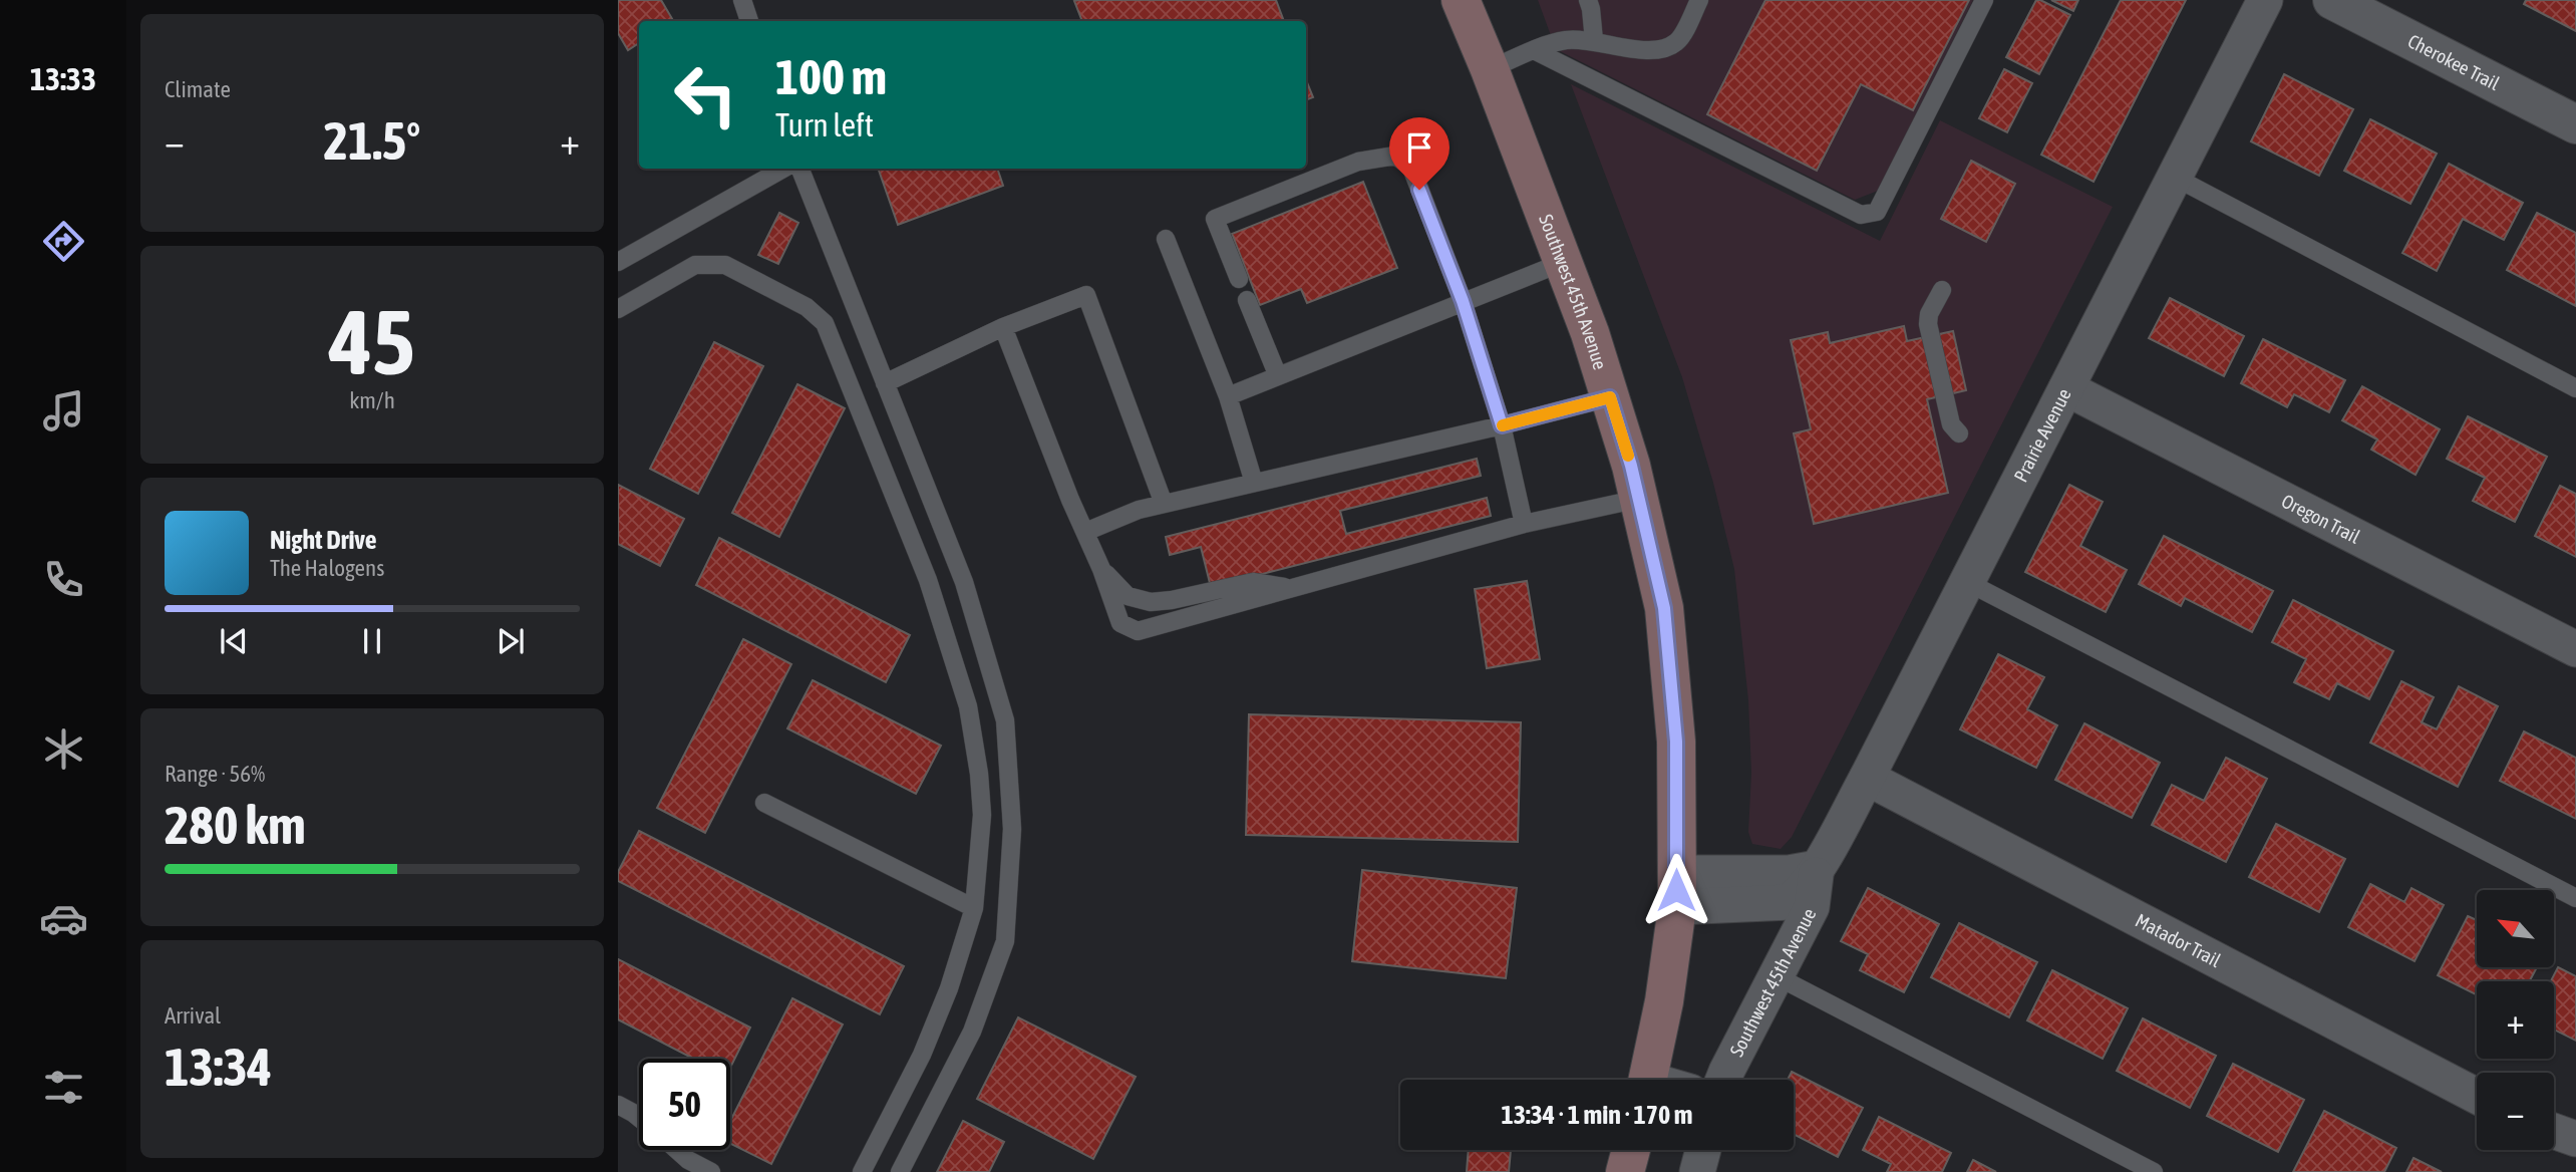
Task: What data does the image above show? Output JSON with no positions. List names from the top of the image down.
{
  "streets": {
    "main road": ["Southwest 45th Avenue"],
    "street": [
      "Cherokee Trail",
      "Prairie Avenue",
      "Oregon Trail",
      "Matador Trail"
    ]
  },
  "crossings": [
    ["Southwest 45th Avenue", "Prairie Avenue"],
    ["Prairie Avenue", "Oregon Trail"],
    ["Prairie Avenue", "Matador Trail"]
  ],
  "north": "top left",
  "page": {
    "tabs": "13:33",
    "tile": [
      "Climate",
      ["45", "km/h"],
      ["Range · 56%", "280 km"],
      ["Arrival", "13:34"]
    ],
    "turn": ["100 m", "Turn left"],
    "heat": ["−", "21.5°", "+"],
    "song": ["Night Drive", "The Halogens"],
    "map_buttons": ["+", "−"],
    "limit": "50",
    "trip": "13:34 · 1 min · 170 m"
  }
}
